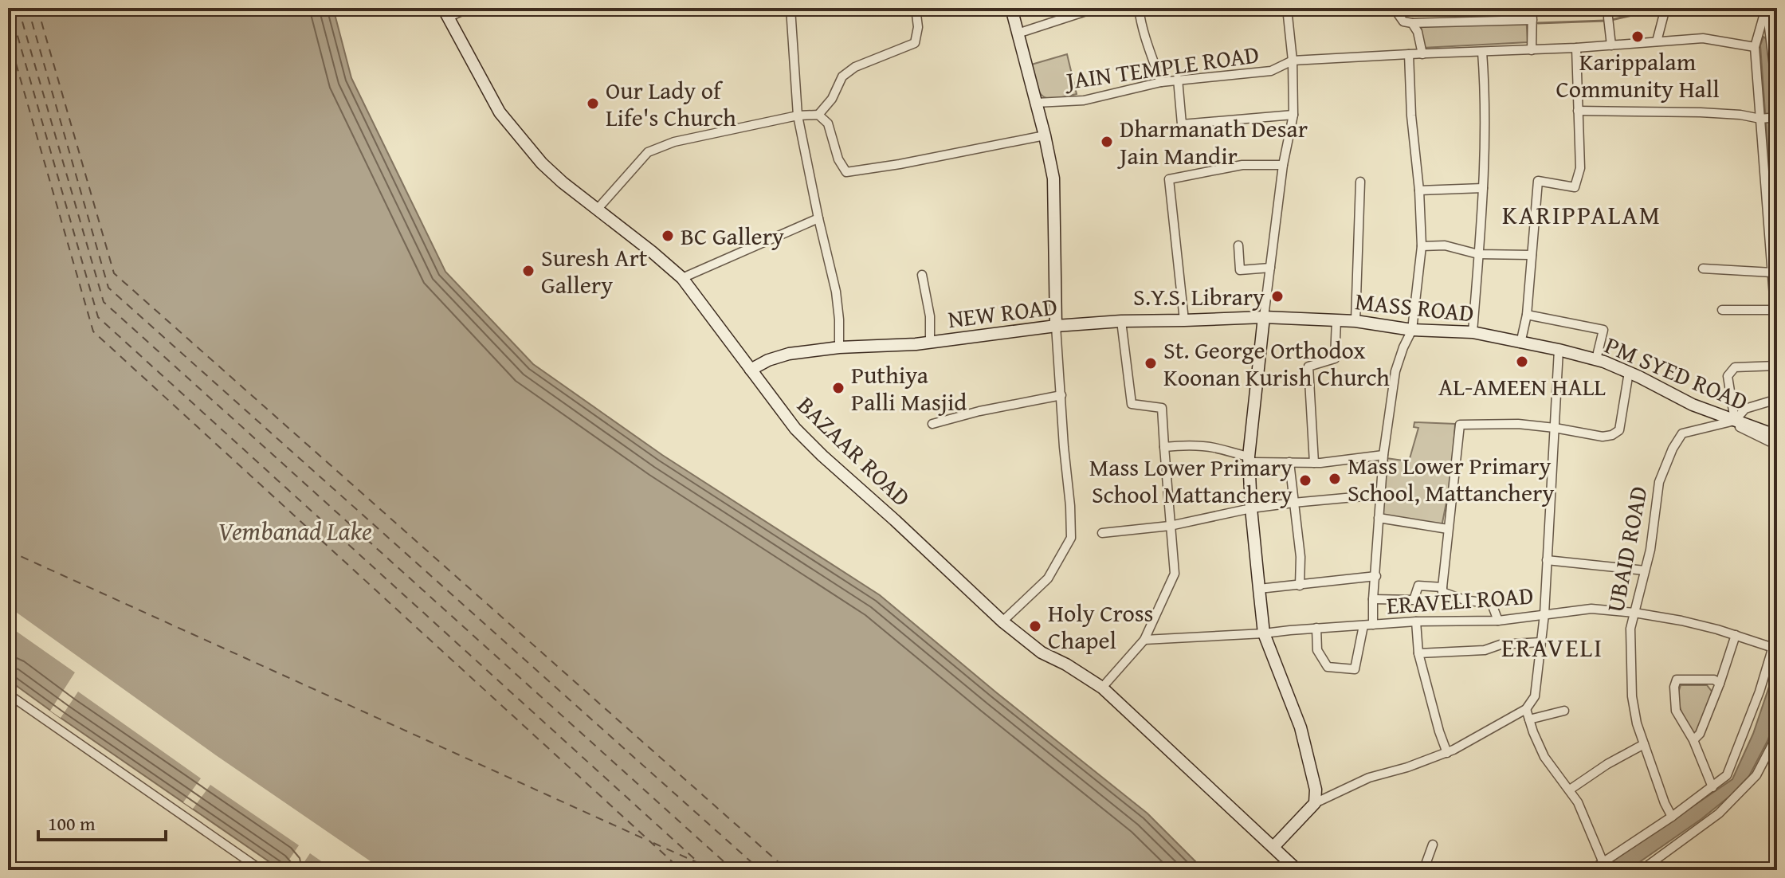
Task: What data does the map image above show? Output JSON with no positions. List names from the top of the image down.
{
  "streets": {
    "street": [
      "JAIN TEMPLE ROAD",
      "MASS ROAD",
      "NEW ROAD",
      "PM SYED ROAD",
      "BAZAAR ROAD",
      "UBAID ROAD",
      "ERAVELI ROAD"
    ]
  },
  "crossings": [
    ["MASS ROAD", "NEW ROAD"],
    ["MASS ROAD", "PM SYED ROAD"],
    ["NEW ROAD", "BAZAAR ROAD"],
    ["PM SYED ROAD", "UBAID ROAD"],
    ["UBAID ROAD", "ERAVELI ROAD"]
  ],
  "districts": ["KARIPPALAM", "ERAVELI"],
  "water": ["Vembanad Lake"],
  "places": [
    "Karippalam Community Hall",
    "Our Lady of Life's Church",
    "Dharmanath Desar Jain Mandir",
    "BC Gallery",
    "Suresh Art Gallery",
    "S.Y.S. Library",
    "AL-AMEEN HALL",
    "St. George Orthodox Koonan Kurish Church",
    "Puthiya Palli Masjid",
    "Mass Lower Primary School, Mattanchery",
    "Mass Lower Primary School Mattanchery",
    "Holy Cross Chapel"
  ],
  "scale_bar": "100 m"
}
